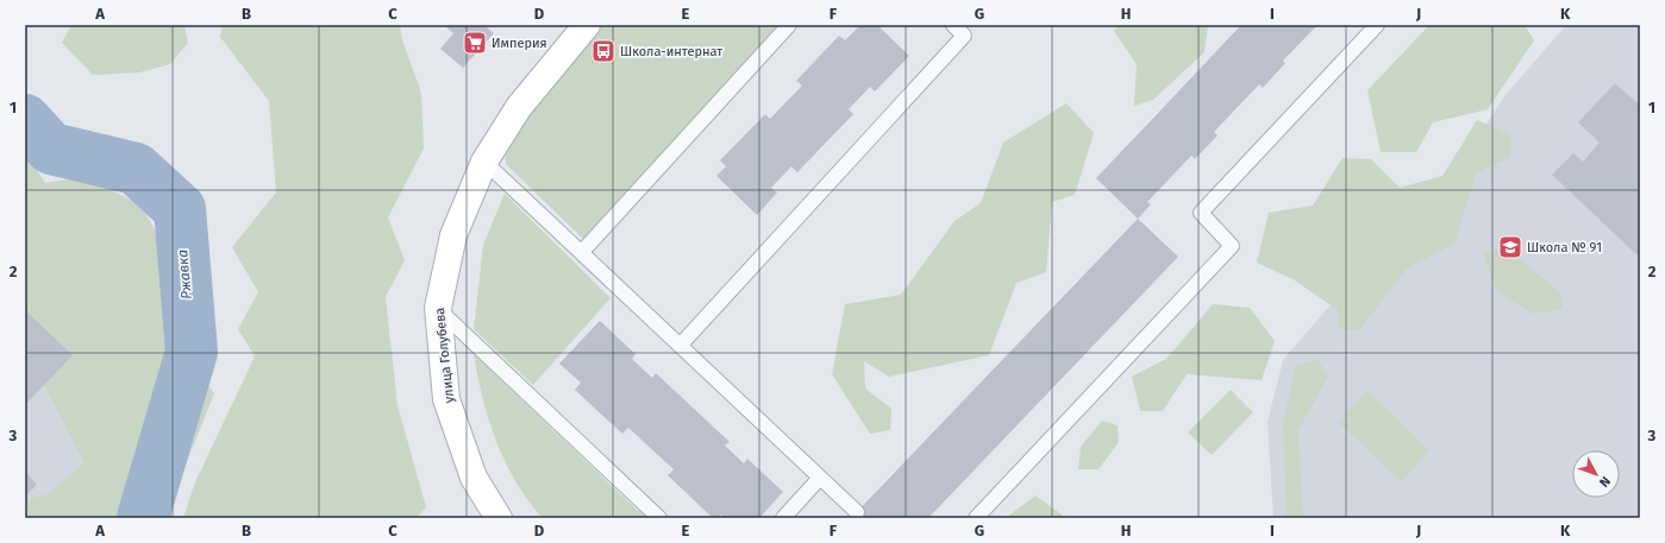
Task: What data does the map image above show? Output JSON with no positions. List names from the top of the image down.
{
  "streets": {
    "street": ["улица Голубева"]
  },
  "water": ["Ржавка"],
  "places": {
    "supermarket": ["Империя"],
    "bus stop": ["Школа-интернат"],
    "school or university": ["Школа № 91"]
  },
  "north": "bottom right",
  "grid": {
    "columns": [
      "A",
      "B",
      "C",
      "D",
      "E",
      "F",
      "G",
      "H",
      "I",
      "J",
      "K"
    ],
    "rows": ["1", "2", "3"]
  }
}
